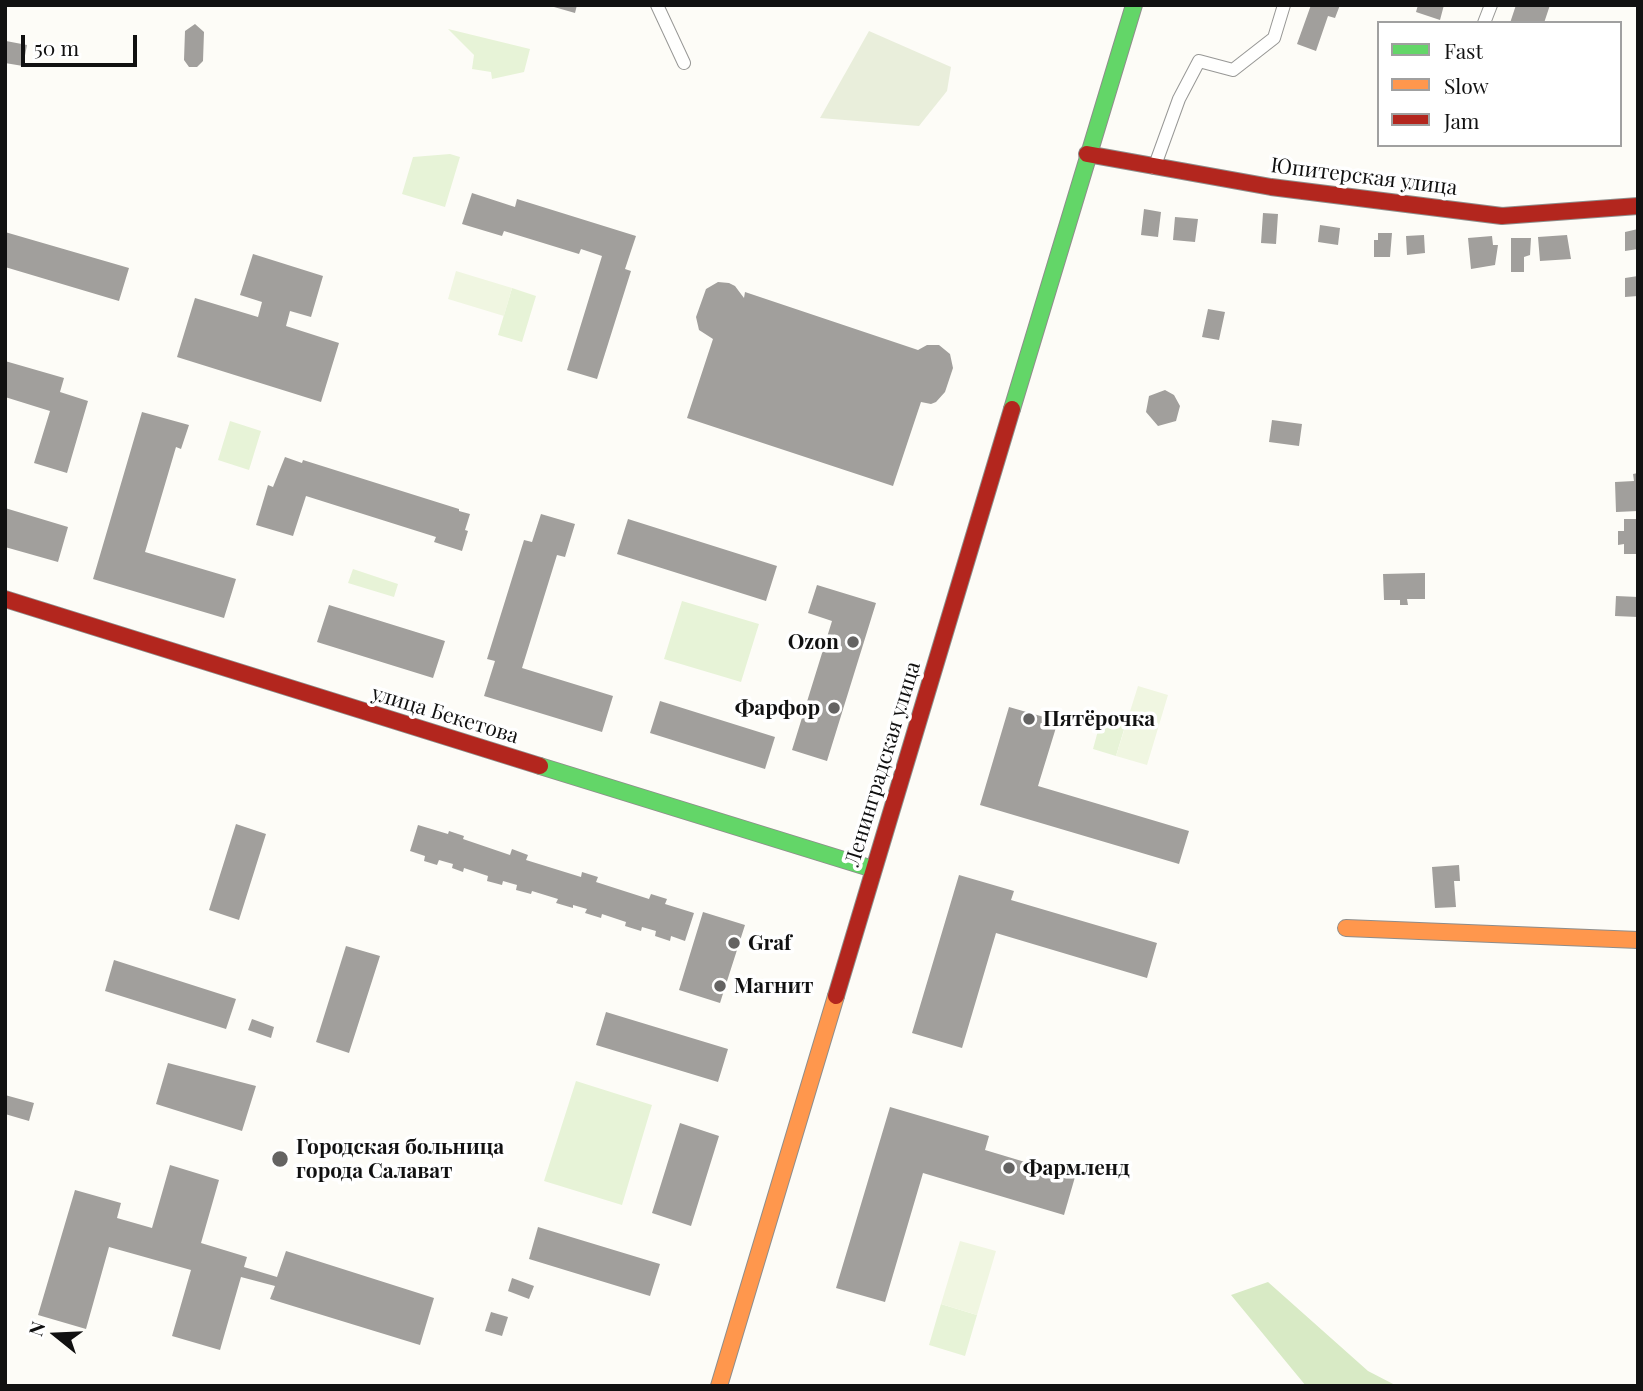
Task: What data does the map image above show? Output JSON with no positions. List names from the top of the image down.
{
  "streets": {
    "street": ["Юпитерская улица", "улица Бекетова", "Ленинградская улица"]
  },
  "crossings": [
    ["Юпитерская улица", "Ленинградская улица"],
    ["улица Бекетова", "Ленинградская улица"]
  ],
  "places": [
    "Ozon",
    "Фарфор",
    "Пятёрочка",
    "Graf",
    "Магнит",
    "Городская больница города Салават",
    "Фармленд"
  ],
  "legend": ["Fast", "Slow", "Jam"],
  "scale_bar": "50 m",
  "north": "left"
}
